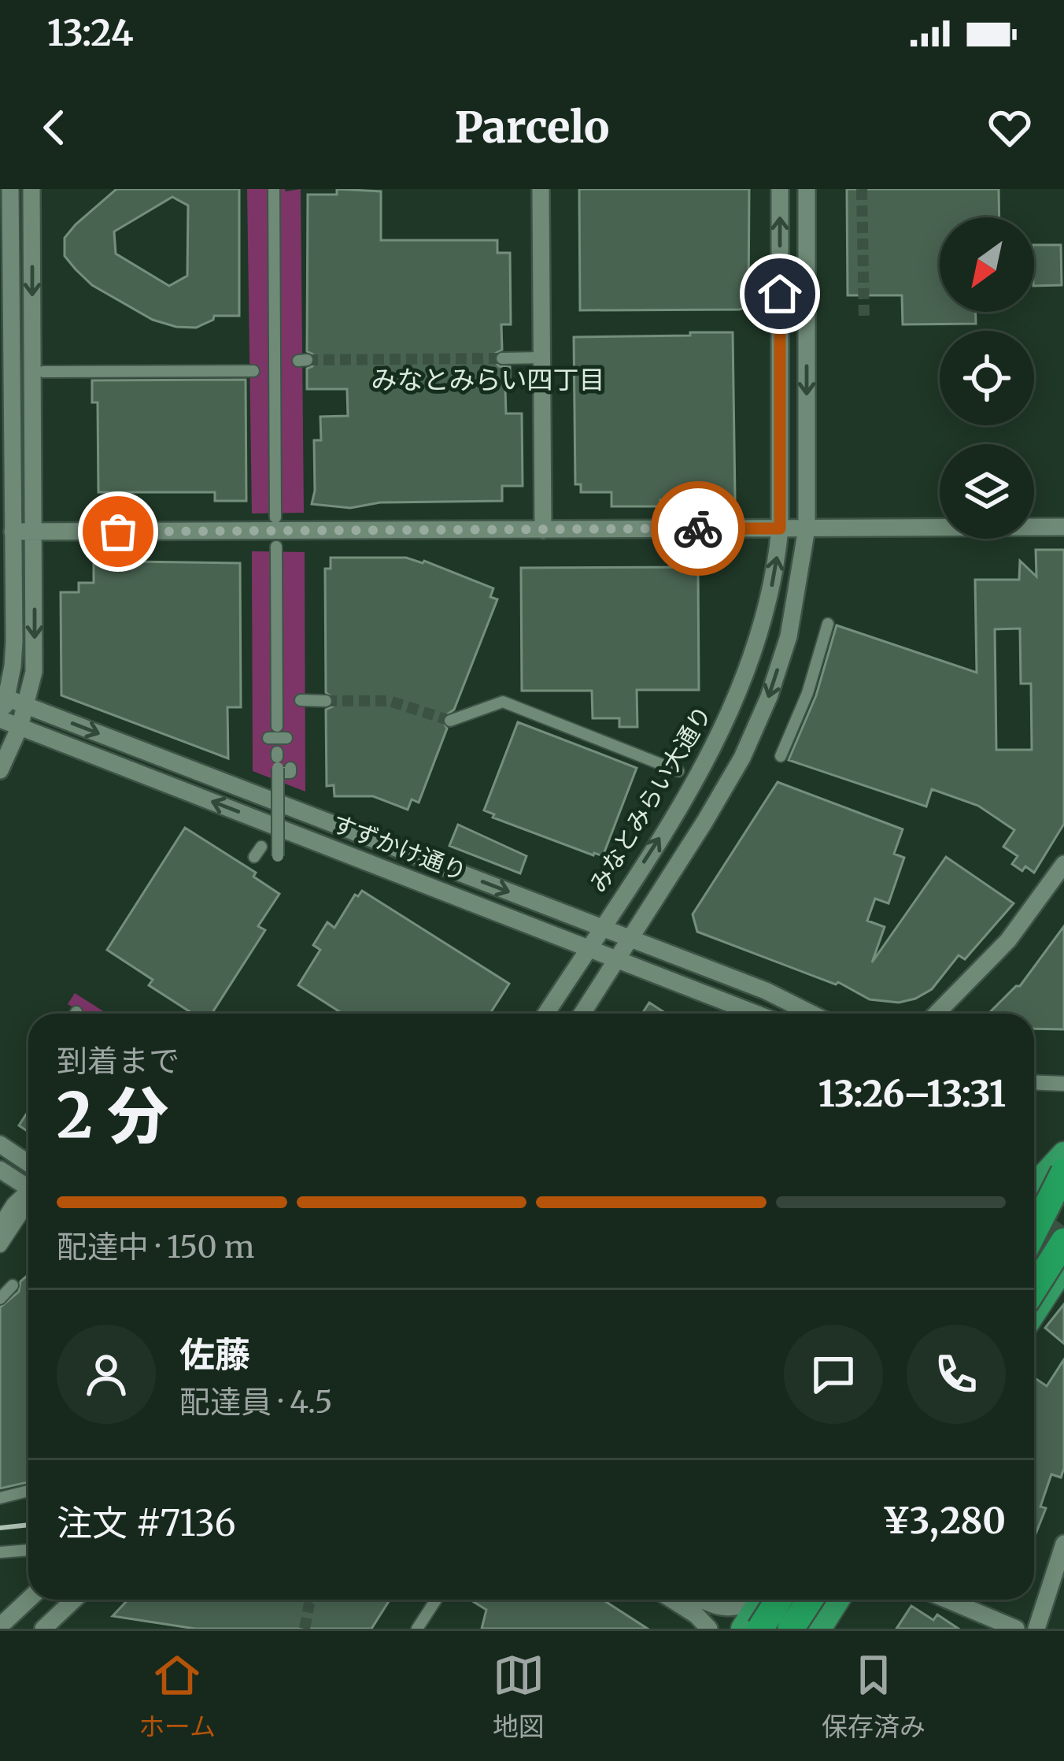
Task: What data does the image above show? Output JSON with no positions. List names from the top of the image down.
{
  "streets": {
    "street": ["みなとみらい大通り", "すずかけ通り"]
  },
  "crossings": [
    ["みなとみらい大通り", "すずかけ通り"]
  ],
  "districts": ["みなとみらい四丁目"],
  "north": "bottom left",
  "page": {
    "status": "13:24",
    "header": "Parcelo",
    "heading": ["2 分", "到着まで", "13:26–13:31"],
    "panel": [
      "佐藤",
      "配達員 · 4.5",
      "注文 #7136",
      "¥3,280"
    ],
    "bar": "配達中 · 150 m",
    "tabs": ["ホーム", "地図", "保存済み"]
  }
}
